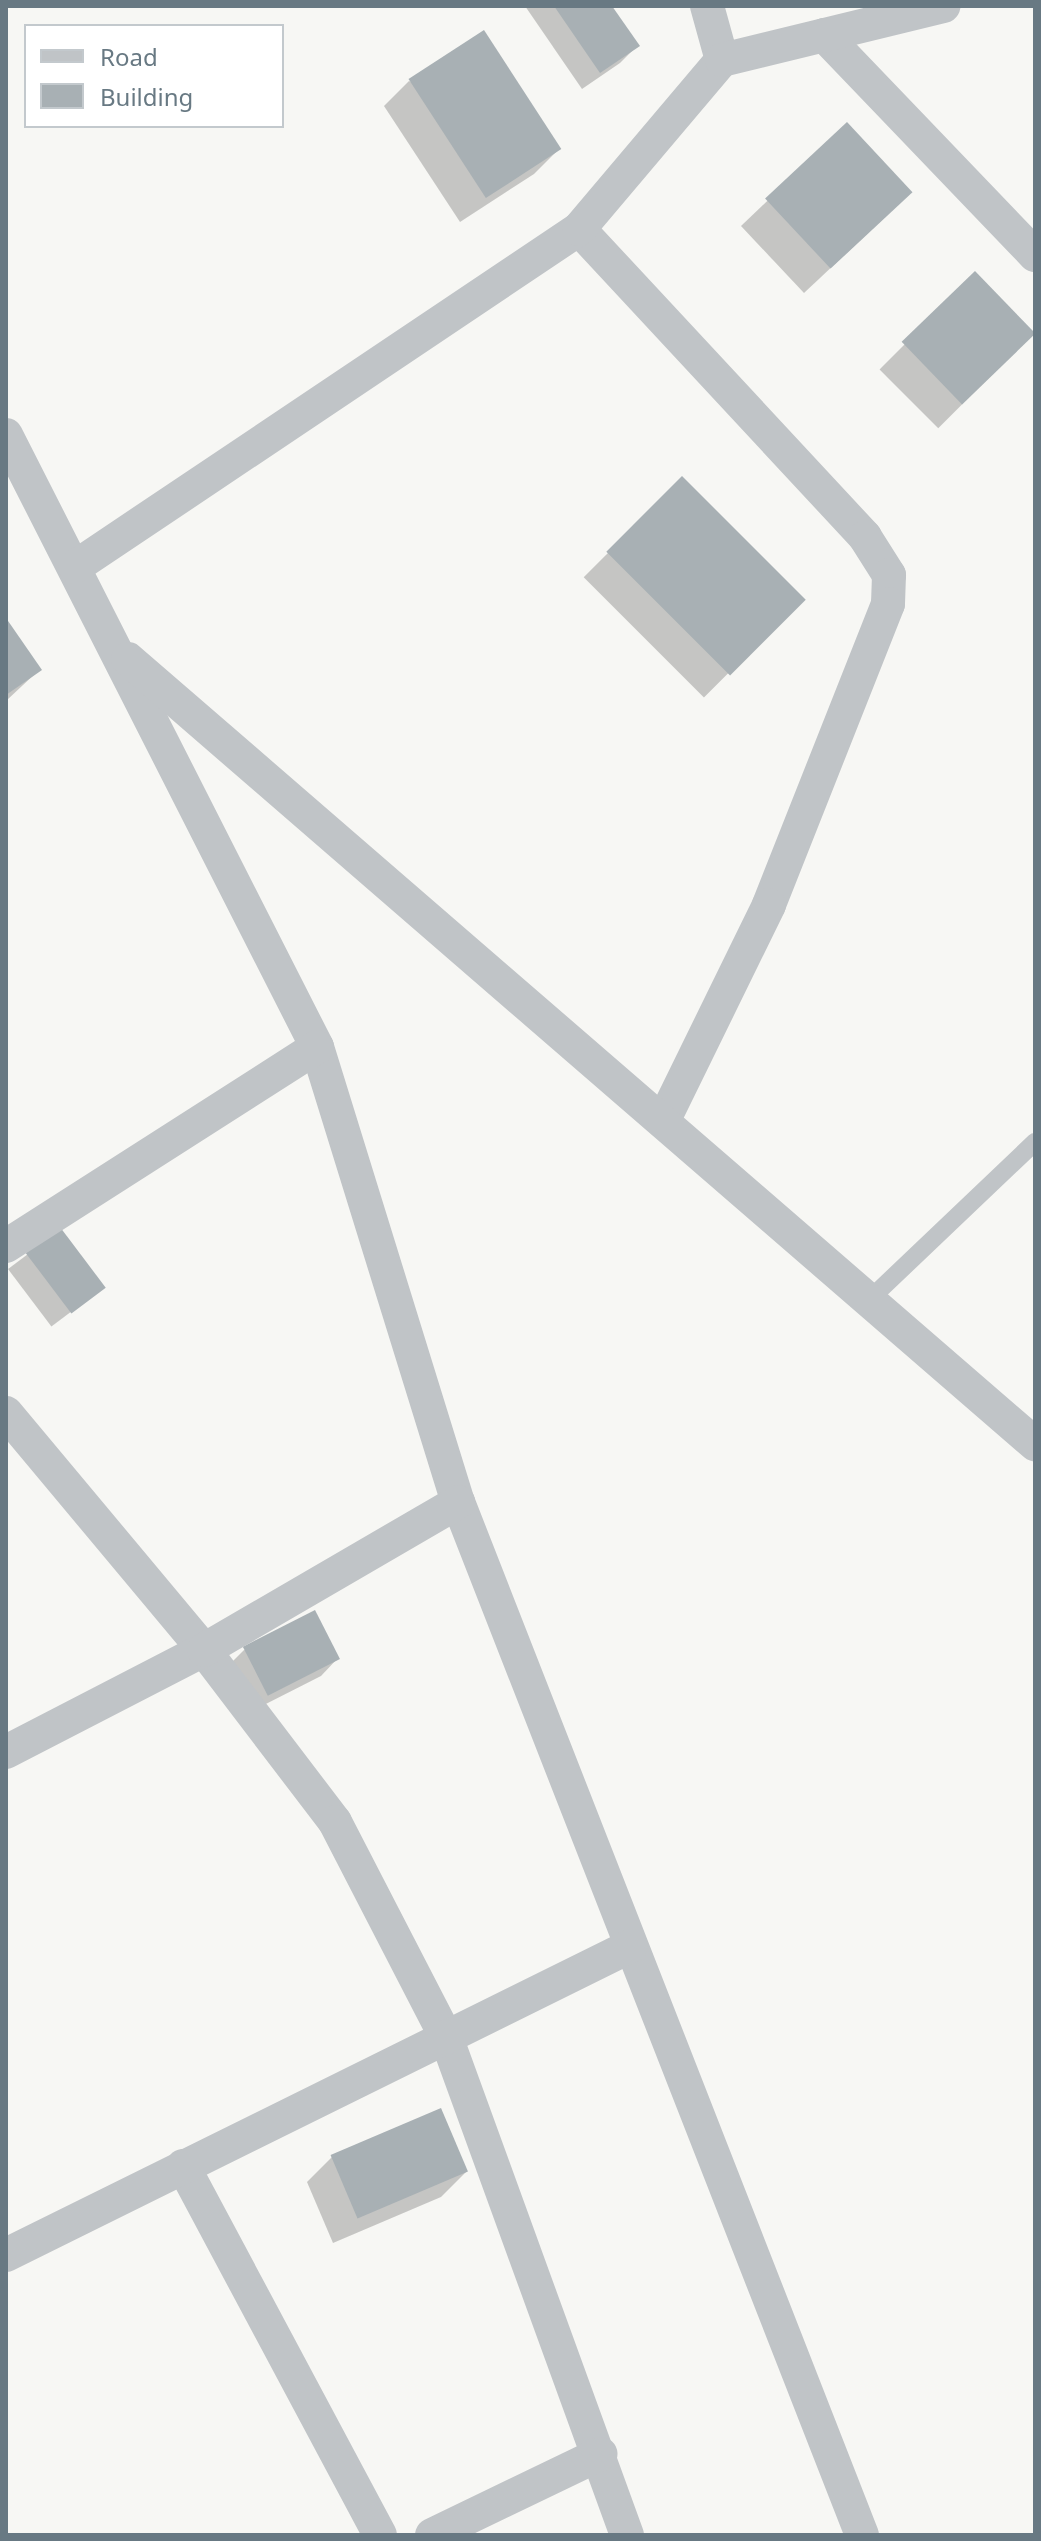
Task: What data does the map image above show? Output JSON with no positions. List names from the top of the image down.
{
  "legend": ["Road", "Building"]
}
